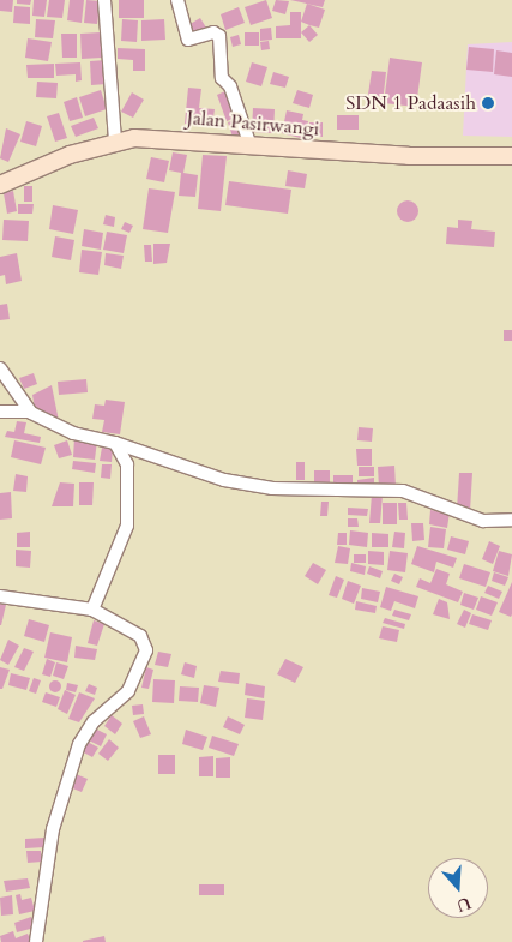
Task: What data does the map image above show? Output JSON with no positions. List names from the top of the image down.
{
  "streets": {
    "street": ["Jalan Pasirwangi"]
  },
  "places": ["SDN 1 Padaasih"],
  "north": "bottom"
}
